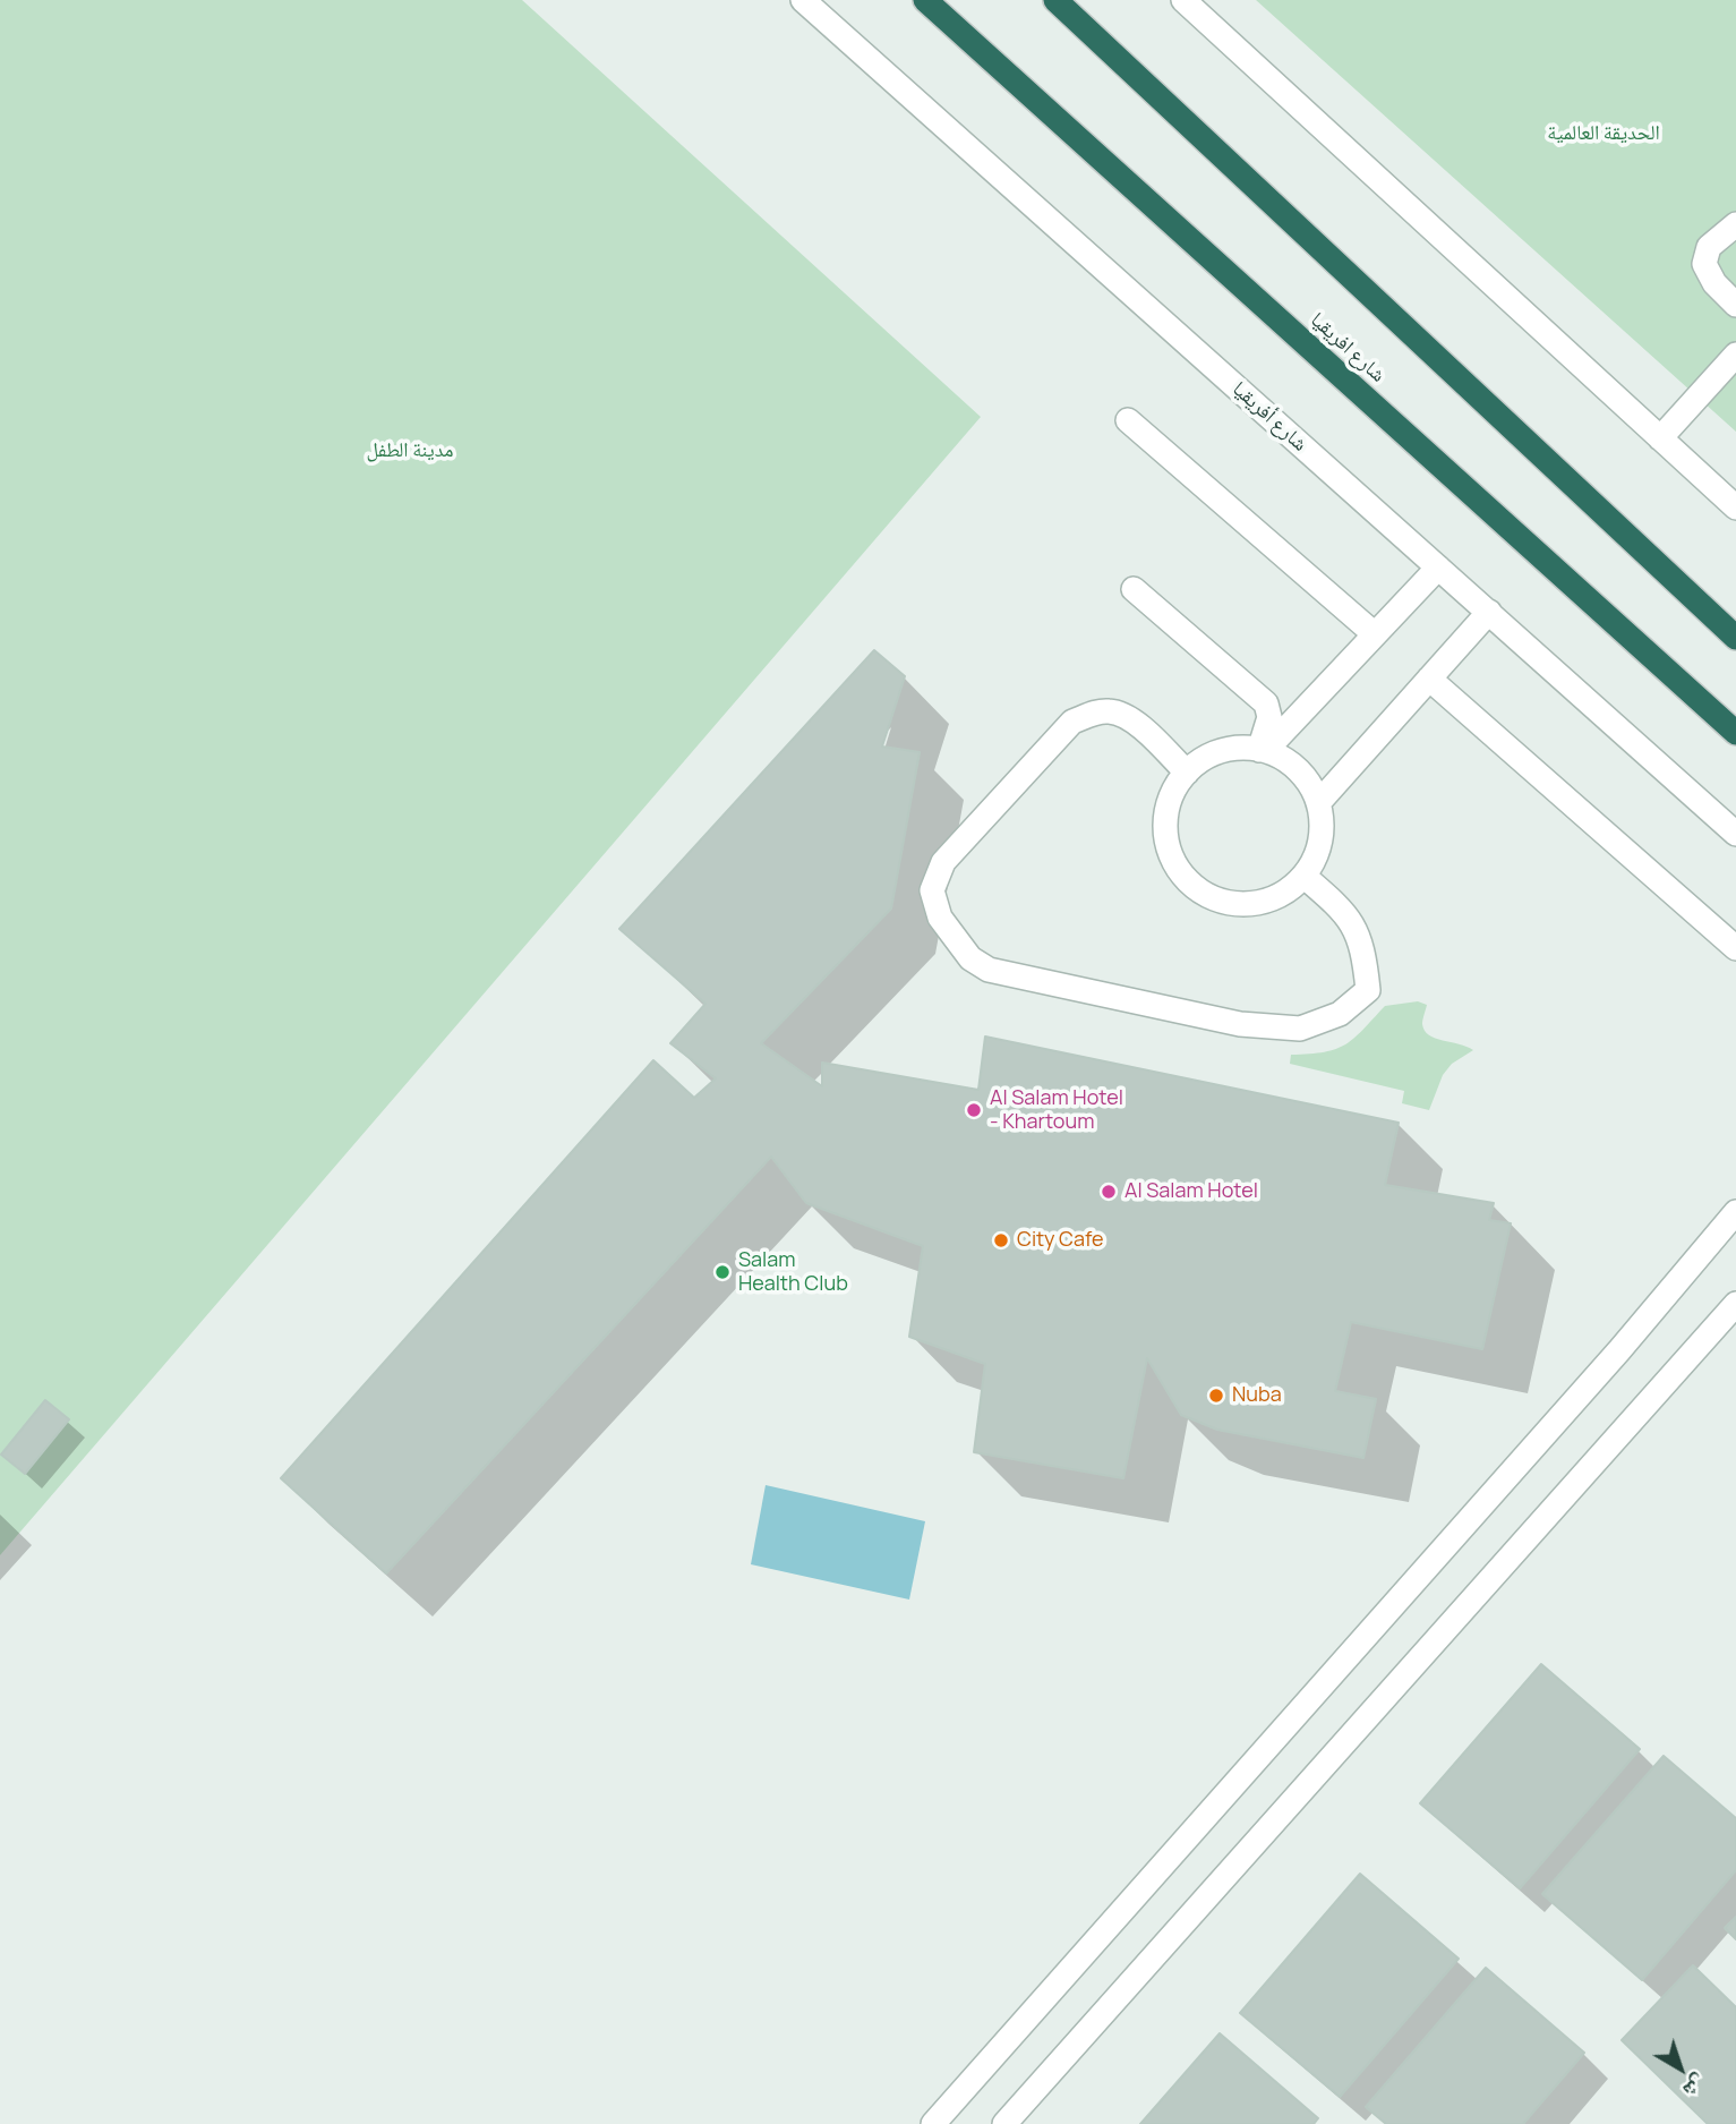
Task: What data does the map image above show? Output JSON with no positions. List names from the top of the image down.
{
  "streets": {
    "highway": ["شارع افريقيا"],
    "street": ["شارع أفريقيا"]
  },
  "parks": ["الحديقة العالمية", "مدينة الطفل"],
  "places": [
    "Al Salam Hotel - Khartoum",
    "Al Salam Hotel",
    "City Cafe",
    "Salam Health Club",
    "Nuba"
  ],
  "north": "bottom right"
}
